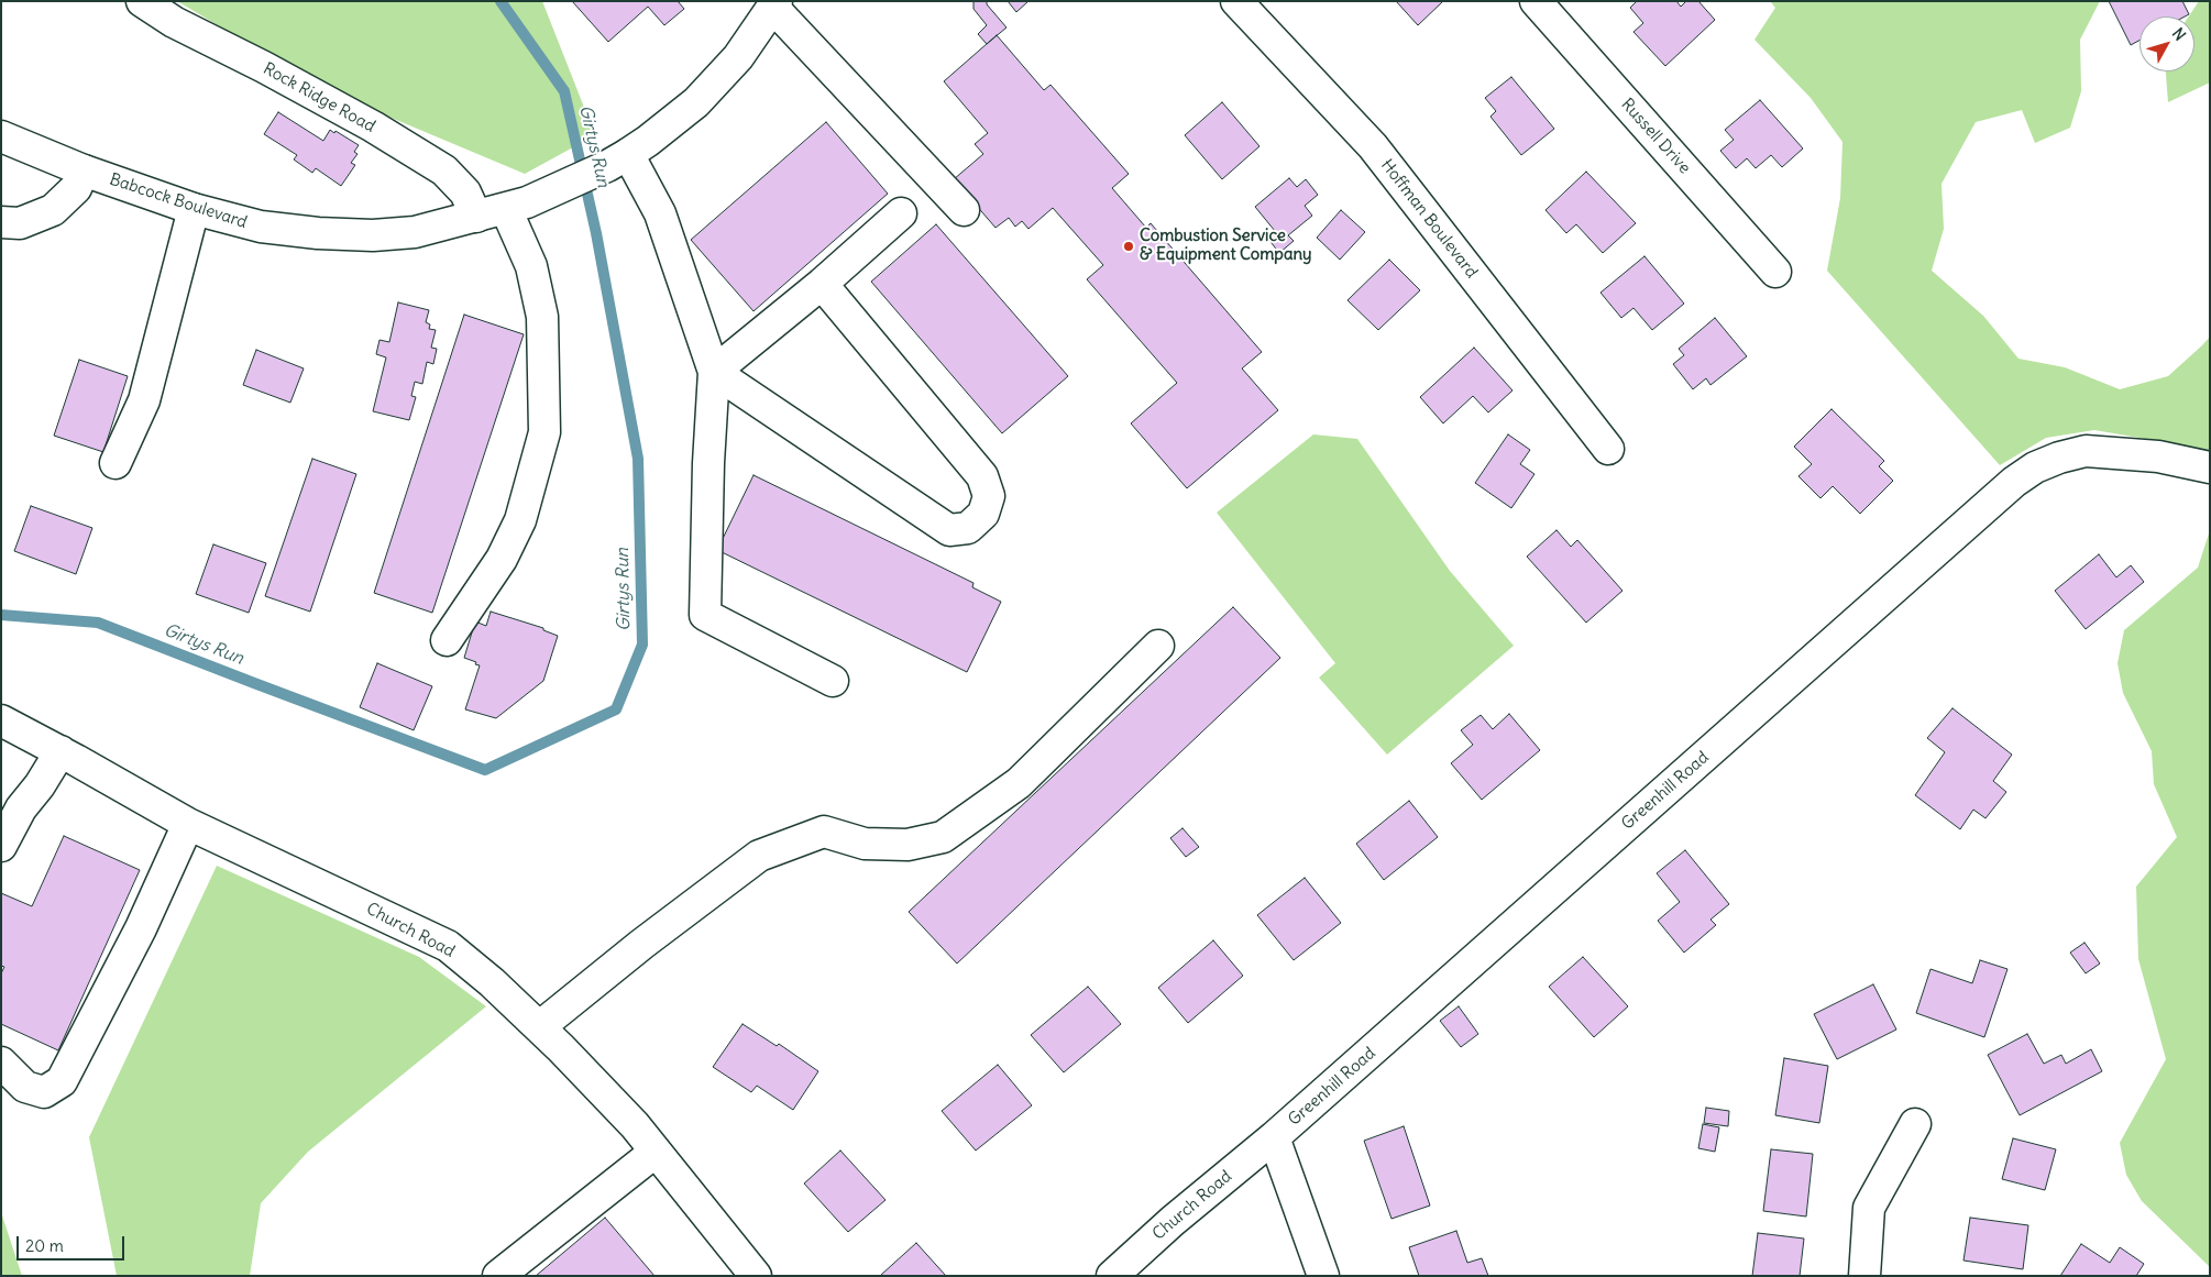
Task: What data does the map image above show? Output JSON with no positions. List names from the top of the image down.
{
  "streets": {
    "street": [
      "Rock Ridge Road",
      "Russell Drive",
      "Babcock Boulevard",
      "Hoffman Boulevard",
      "Greenhill Road",
      "Church Road"
    ]
  },
  "crossings": [
    ["Rock Ridge Road", "Babcock Boulevard"],
    ["Greenhill Road", "Church Road"]
  ],
  "water": ["Girtys Run"],
  "places": ["Combustion Service & Equipment Company"],
  "scale_bar": "20 m",
  "north": "top right"
}
